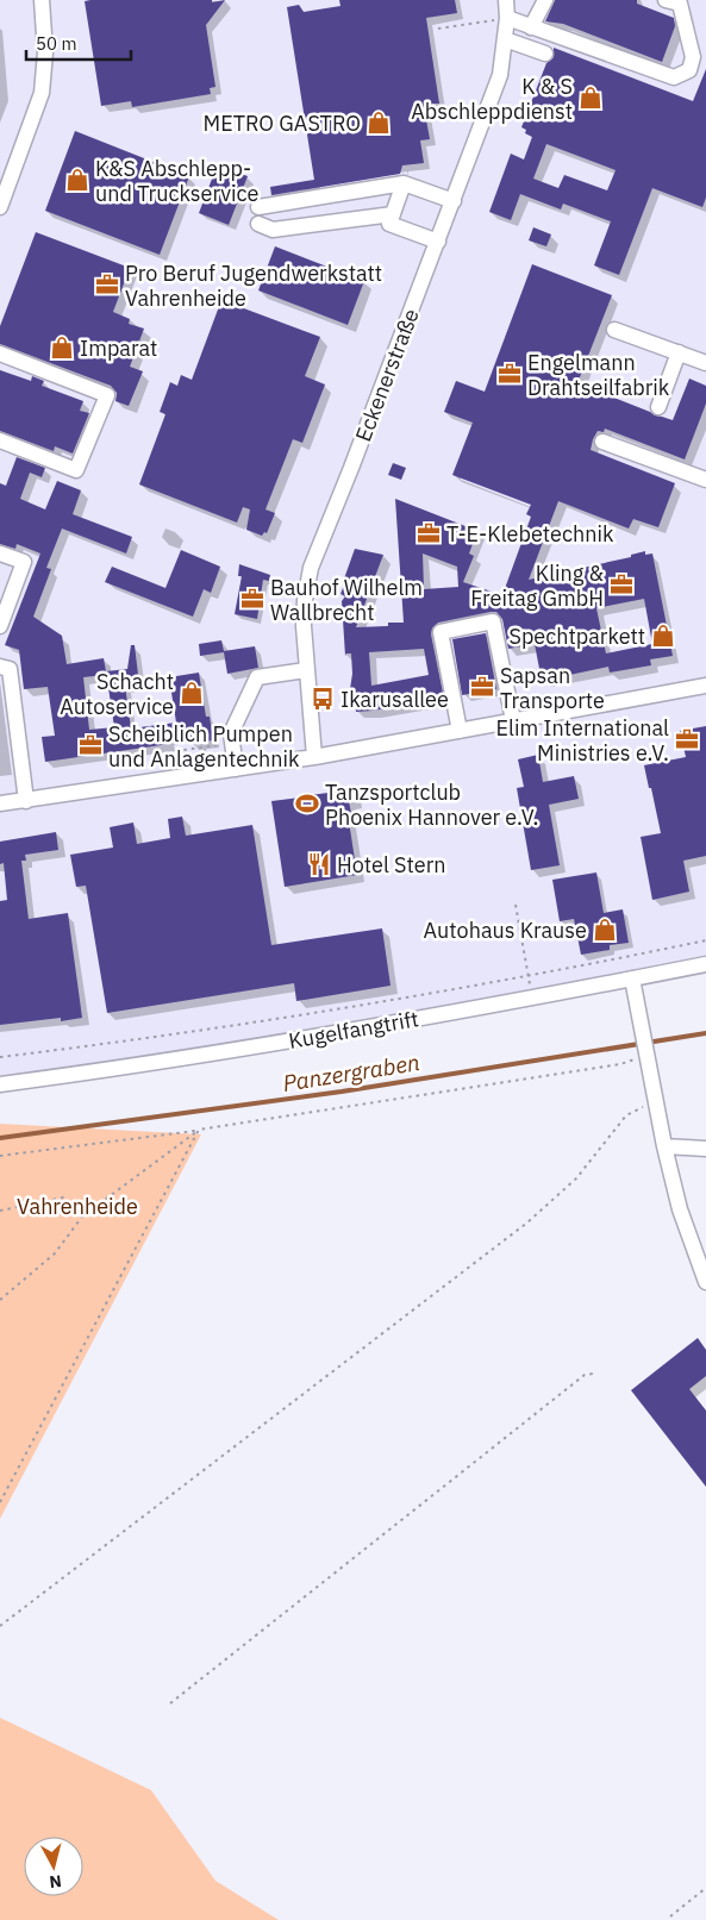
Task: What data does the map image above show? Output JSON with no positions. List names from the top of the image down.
{
  "streets": {
    "street": ["Eckenerstraße", "Kugelfangtrift"]
  },
  "water": ["Panzergraben"],
  "parks": ["Vahrenheide"],
  "places": {
    "shop": [
      "K & S Abschleppdienst",
      "METRO GASTRO",
      "K&S Abschlepp- und Truckservice",
      "Imparat",
      "Spechtparkett",
      "Schacht Autoservice",
      "Autohaus Krause"
    ],
    "office": [
      "Pro Beruf Jugendwerkstatt Vahrenheide",
      "Engelmann Drahtseilfabrik",
      "T-E-Klebetechnik",
      "Kling & Freitag GmbH",
      "Bauhof Wilhelm Wallbrecht",
      "Sapsan Transporte",
      "Elim International Ministries e.V.",
      "Scheiblich Pumpen und Anlagentechnik"
    ],
    "bus stop": ["Ikarusallee"],
    "sports": ["Tanzsportclub Phoenix Hannover e.V."],
    "restaurant": ["Hotel Stern"]
  },
  "scale_bar": "50 m",
  "north": "bottom"
}
